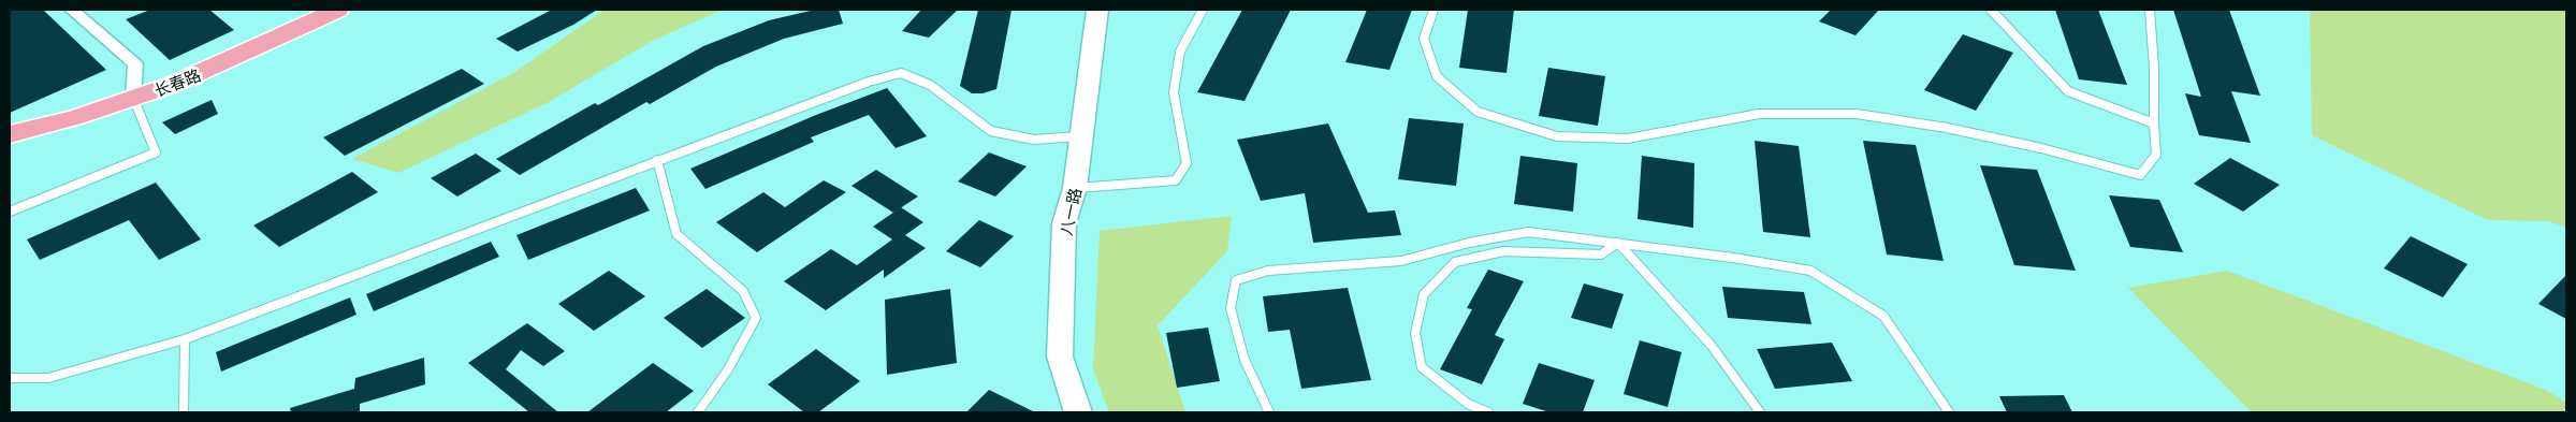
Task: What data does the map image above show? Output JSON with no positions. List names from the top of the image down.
{
  "streets": {
    "main road": ["长春路", "八一路"]
  }
}
